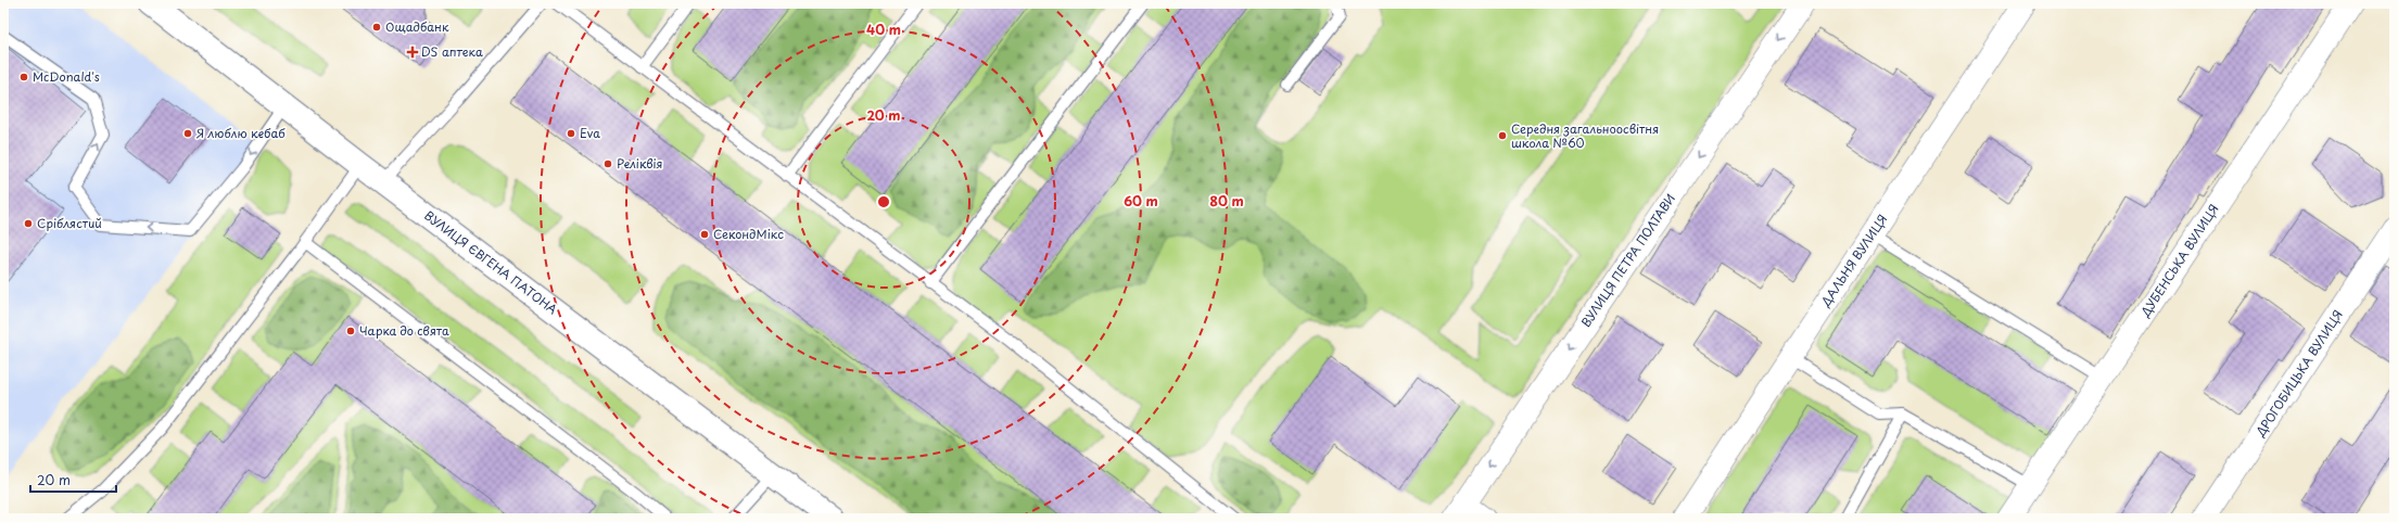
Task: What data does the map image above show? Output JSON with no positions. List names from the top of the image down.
{
  "streets": {
    "main road": ["ВУЛИЦЯ ЄВГЕНА ПАТОНА"],
    "street": [
      "ВУЛИЦЯ ПЕТРА ПОЛТАВИ",
      "ДАЛЬНЯ ВУЛИЦЯ",
      "ДУБЕНСЬКА ВУЛИЦЯ",
      "ДРОГОБИЦЬКА ВУЛИЦЯ"
    ]
  },
  "one_way": ["ВУЛИЦЯ ПЕТРА ПОЛТАВИ"],
  "places": {
    "other": [
      "Ощадбанк",
      "McDonald's",
      "Я люблю кебаб",
      "Eva",
      "Середня загальноосвітня школа №60",
      "Реліквія",
      "Сріблястий",
      "СекондМікс",
      "Чарка до свята"
    ],
    "health": ["DS аптека"]
  },
  "scale_bar": "20 m",
  "rings": [
    "40 m",
    "20 m",
    "60 m",
    "80 m"
  ]
}
